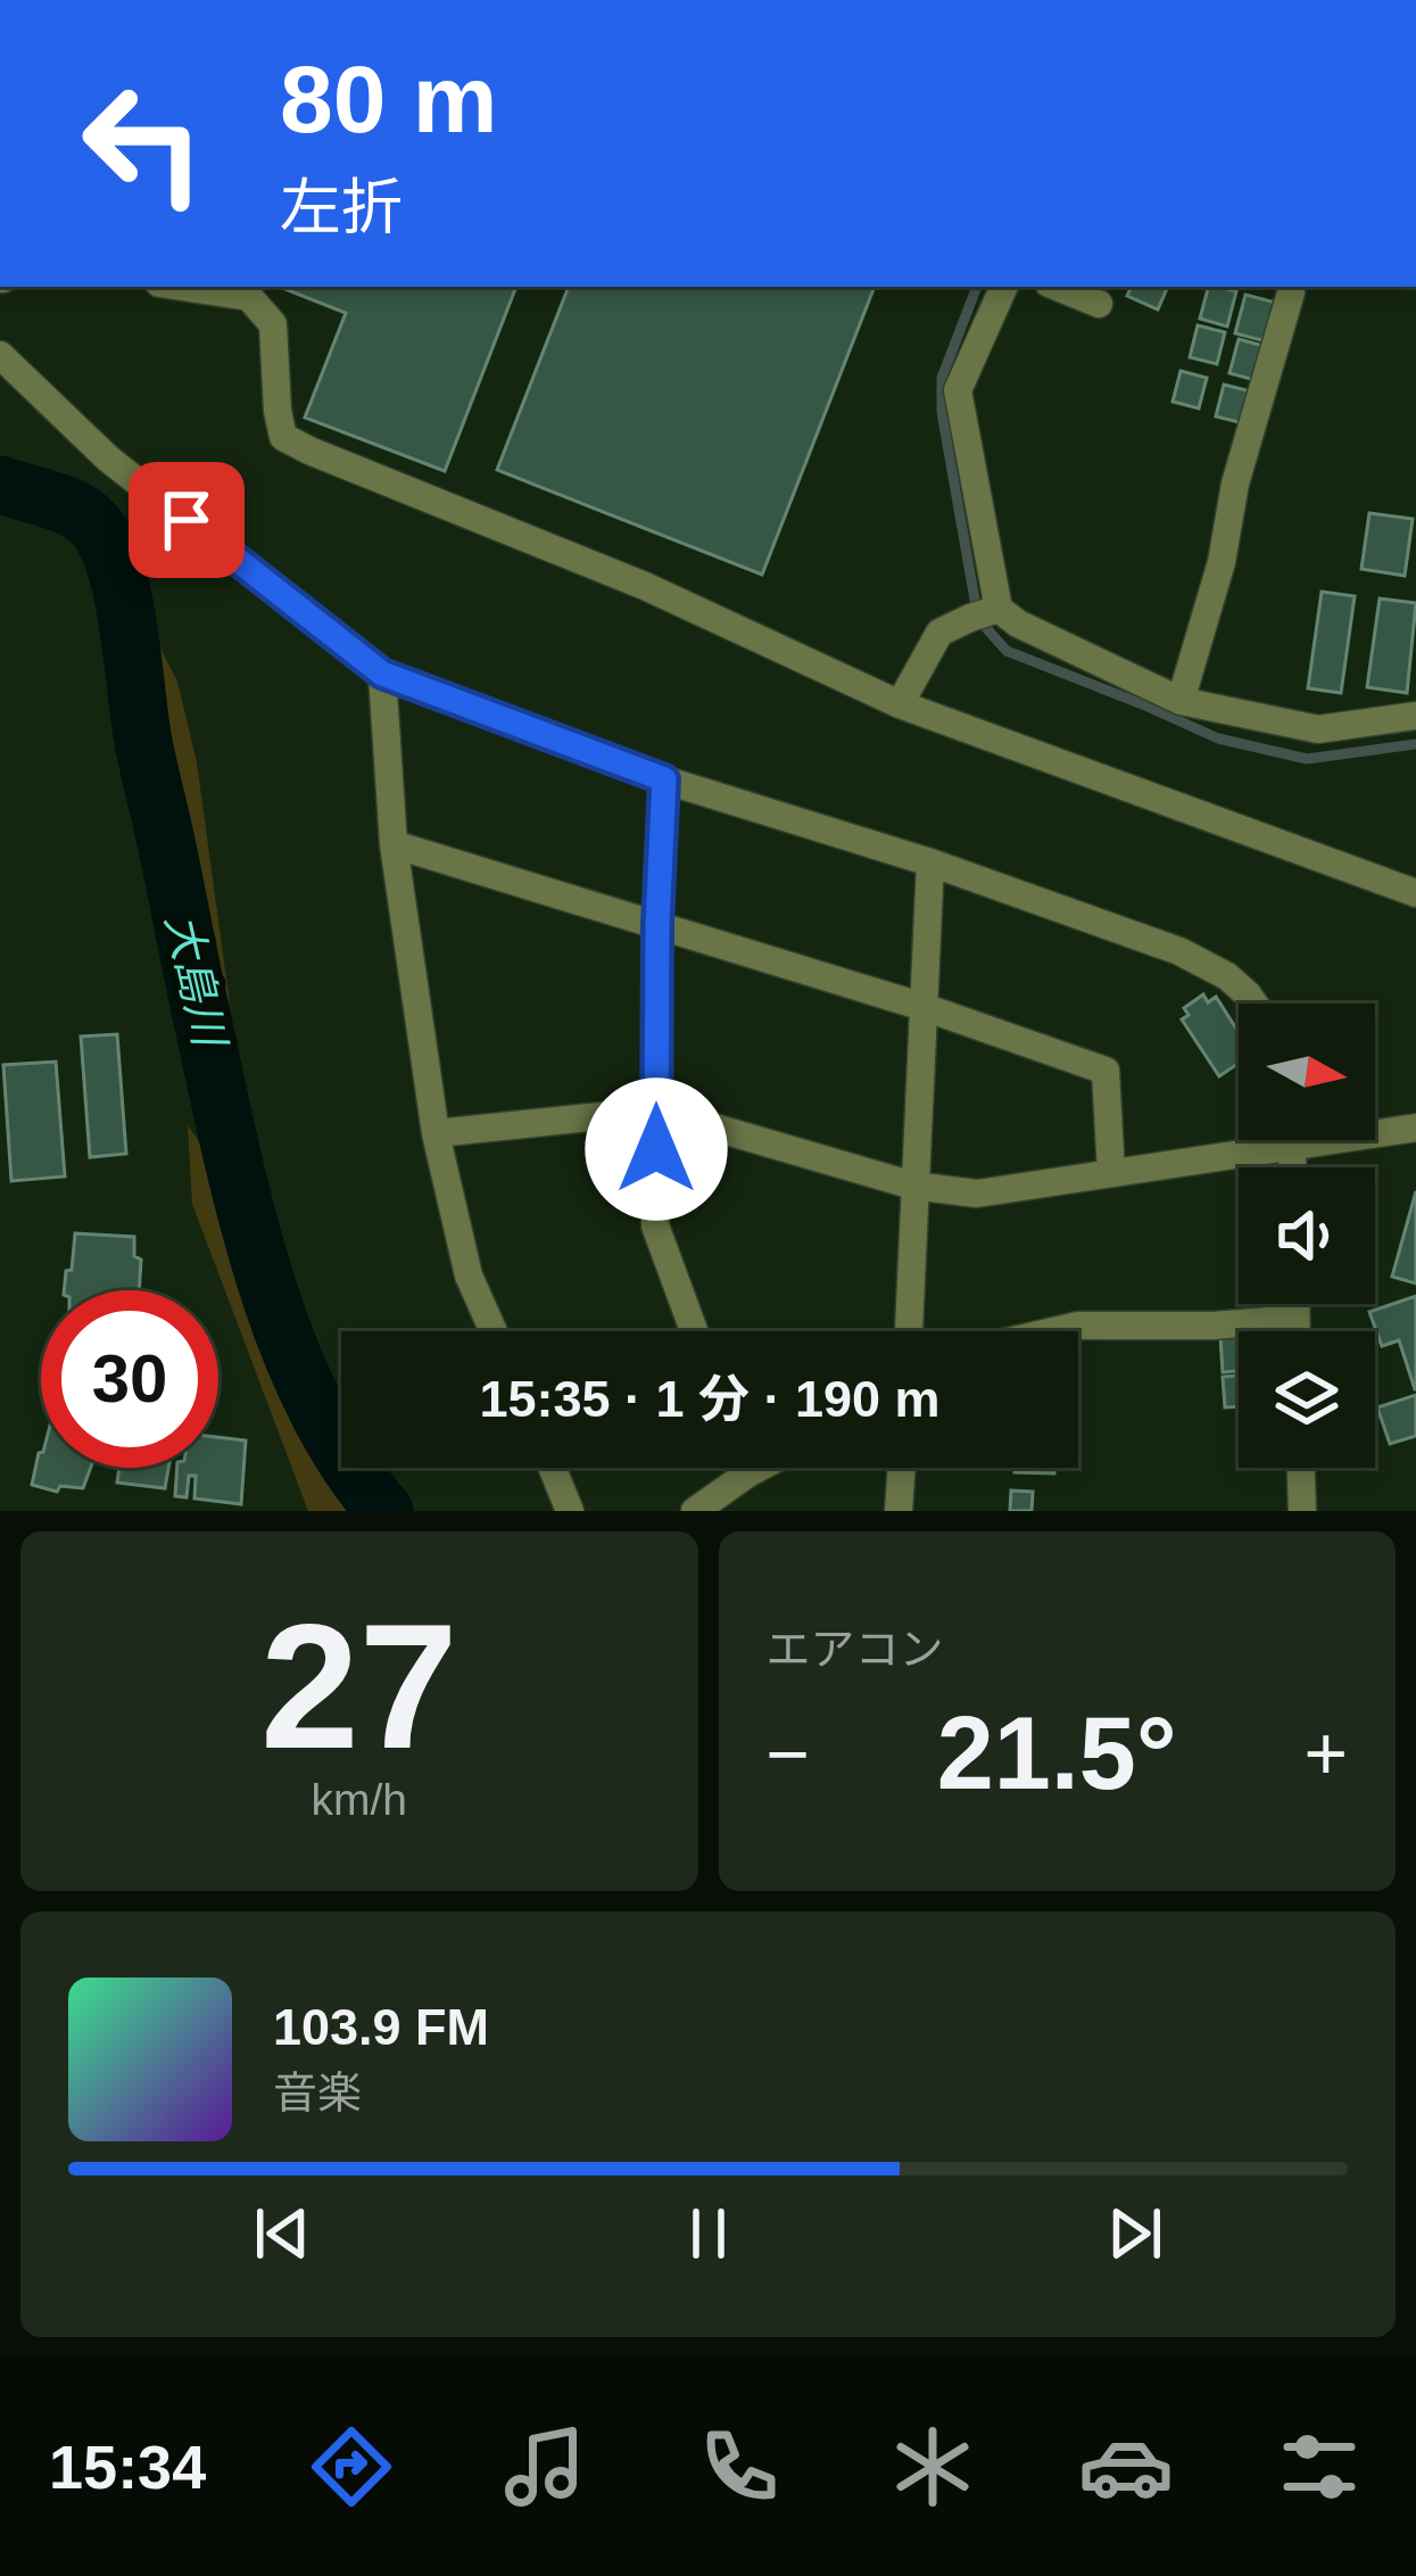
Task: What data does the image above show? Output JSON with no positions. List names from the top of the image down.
{
  "water": ["大島川"],
  "north": "right",
  "page": {
    "turn": ["80 m", "左折"],
    "limit": "30",
    "trip": "15:35 · 1 分 · 190 m",
    "tile": [
      ["27", "km/h"],
      "エアコン"
    ],
    "heat": ["−", "21.5°", "+"],
    "song": ["103.9 FM", "音楽"],
    "tabs": "15:34"
  }
}
